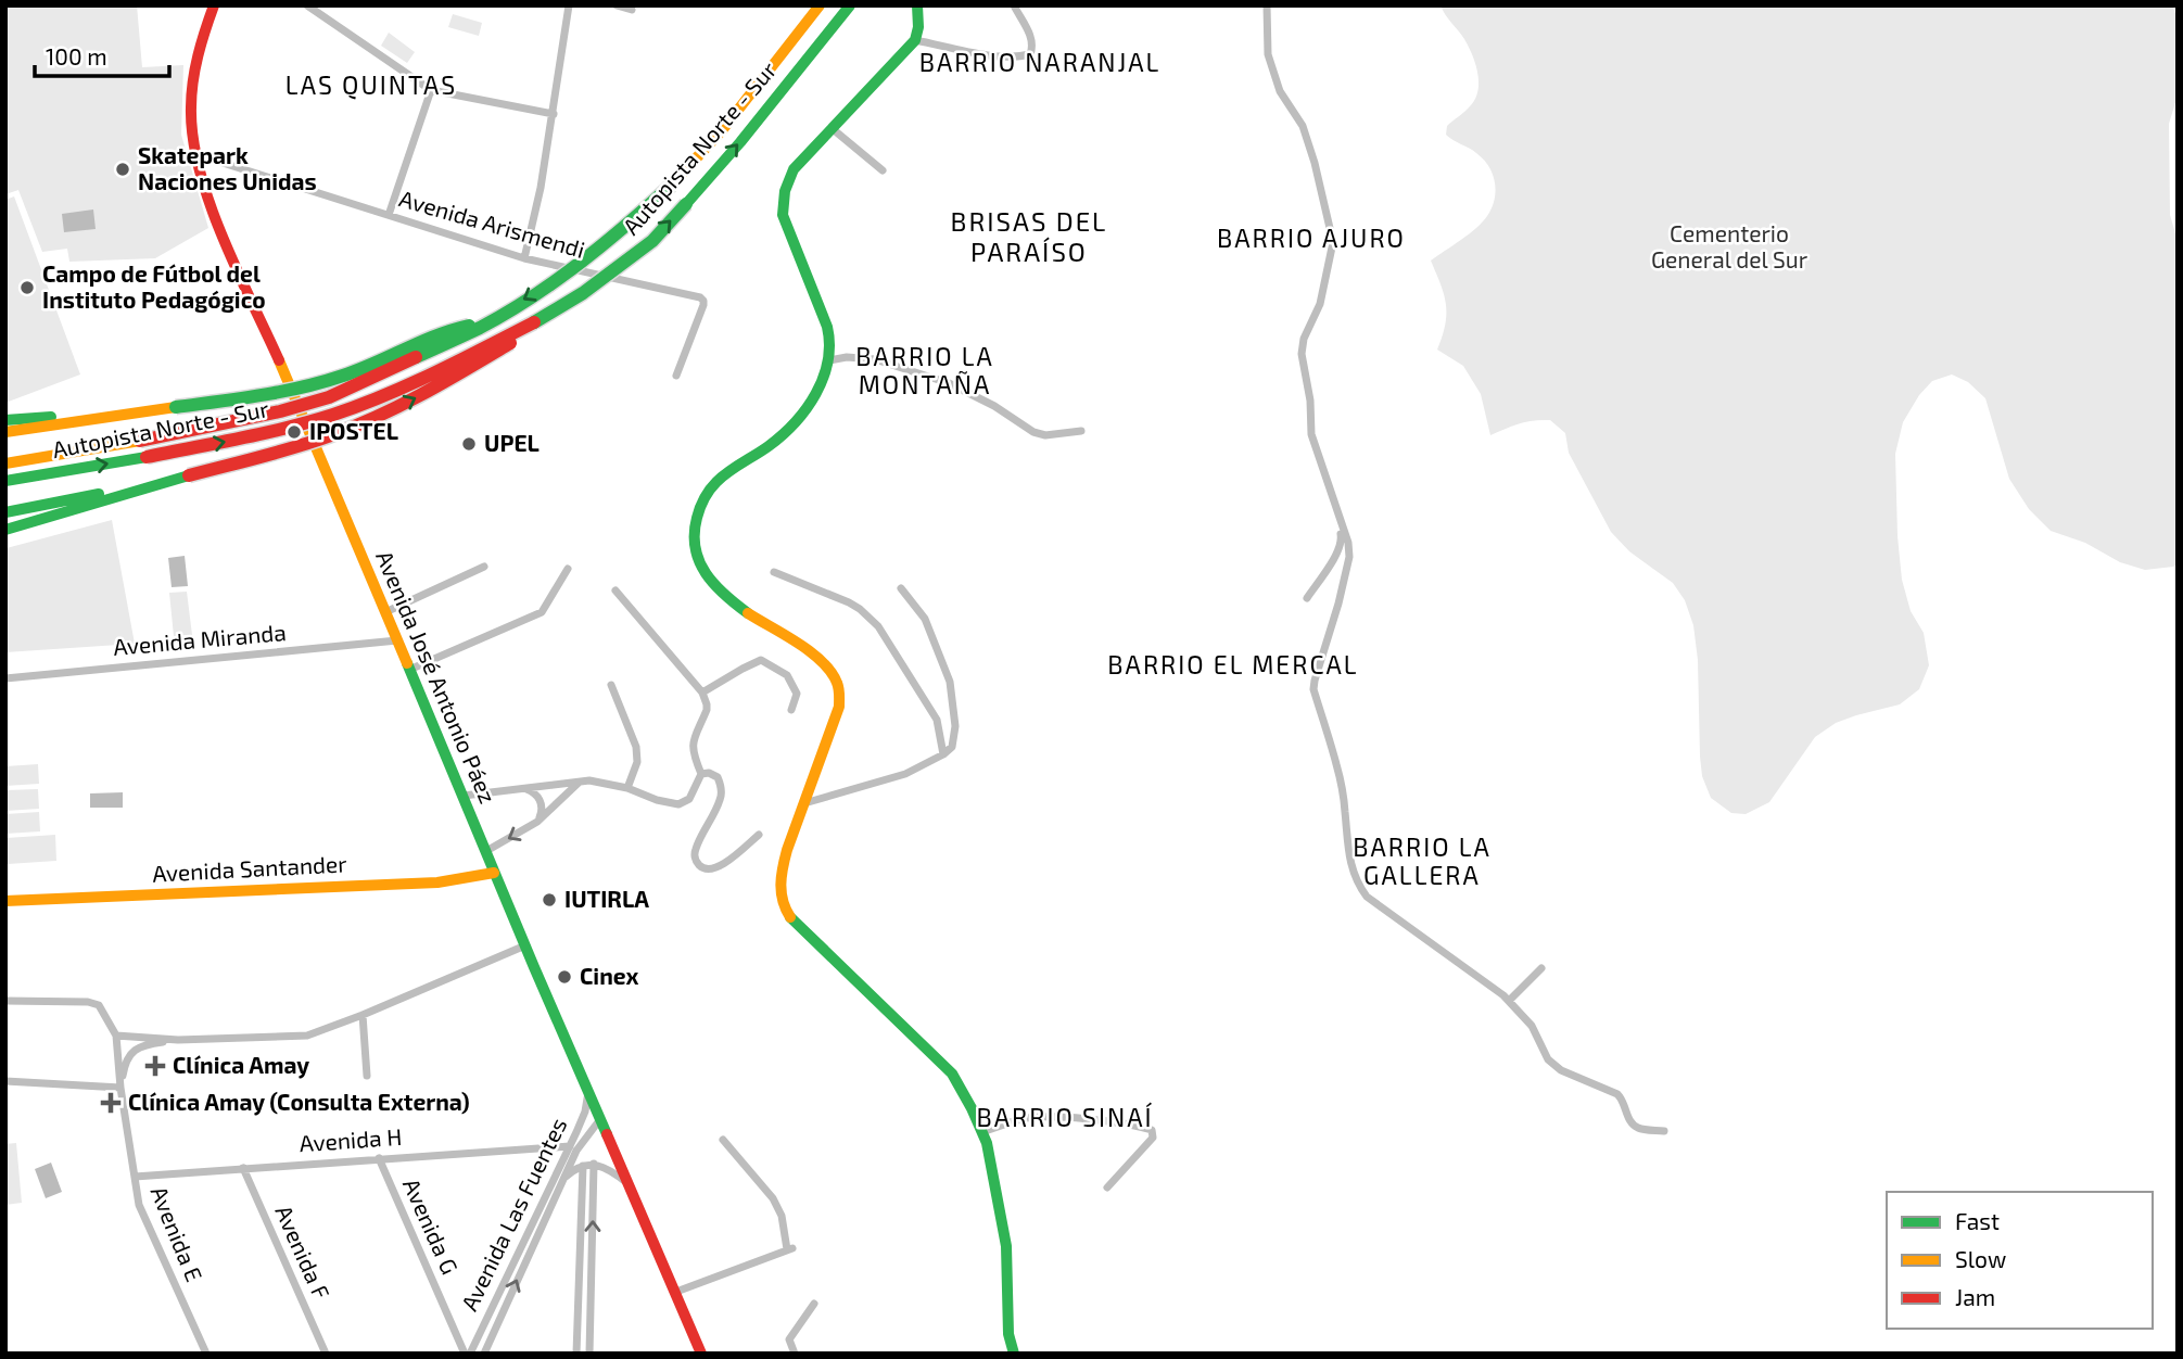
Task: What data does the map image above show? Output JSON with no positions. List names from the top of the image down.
{
  "streets": {
    "main road": ["Autopista Norte - Sur", "Avenida José Antonio Páez", "Avenida Santander"],
    "street": [
      "Avenida Arismendi",
      "Avenida Miranda",
      "Avenida H",
      "Avenida Las Fuentes",
      "Avenida G",
      "Avenida E",
      "Avenida F"
    ]
  },
  "crossings": [
    ["Avenida Arismendi", "Avenida José Antonio Páez"],
    ["Avenida Miranda", "Avenida José Antonio Páez"],
    ["Avenida José Antonio Páez", "Avenida Santander"],
    ["Avenida José Antonio Páez", "Avenida Las Fuentes"],
    ["Avenida H", "Avenida Las Fuentes"],
    ["Avenida H", "Avenida G"],
    ["Avenida H", "Avenida E"],
    ["Avenida H", "Avenida F"],
    ["Avenida Las Fuentes", "Avenida G"]
  ],
  "districts": [
    "BARRIO NARANJAL",
    "LAS QUINTAS",
    "BRISAS DEL PARAÍSO",
    "BARRIO AJURO",
    "BARRIO LA MONTAÑA",
    "BARRIO EL MERCAL",
    "BARRIO LA GALLERA",
    "BARRIO SINAÍ"
  ],
  "parks": ["Cementerio General del Sur"],
  "places": {
    "other": [
      "Skatepark Naciones Unidas",
      "Campo de Fútbol del Instituto Pedagógico",
      "IPOSTEL",
      "UPEL",
      "IUTIRLA",
      "Cinex"
    ],
    "health": ["Clínica Amay", "Clínica Amay (Consulta Externa)"]
  },
  "legend": ["Fast", "Slow", "Jam"],
  "scale_bar": "100 m"
}
